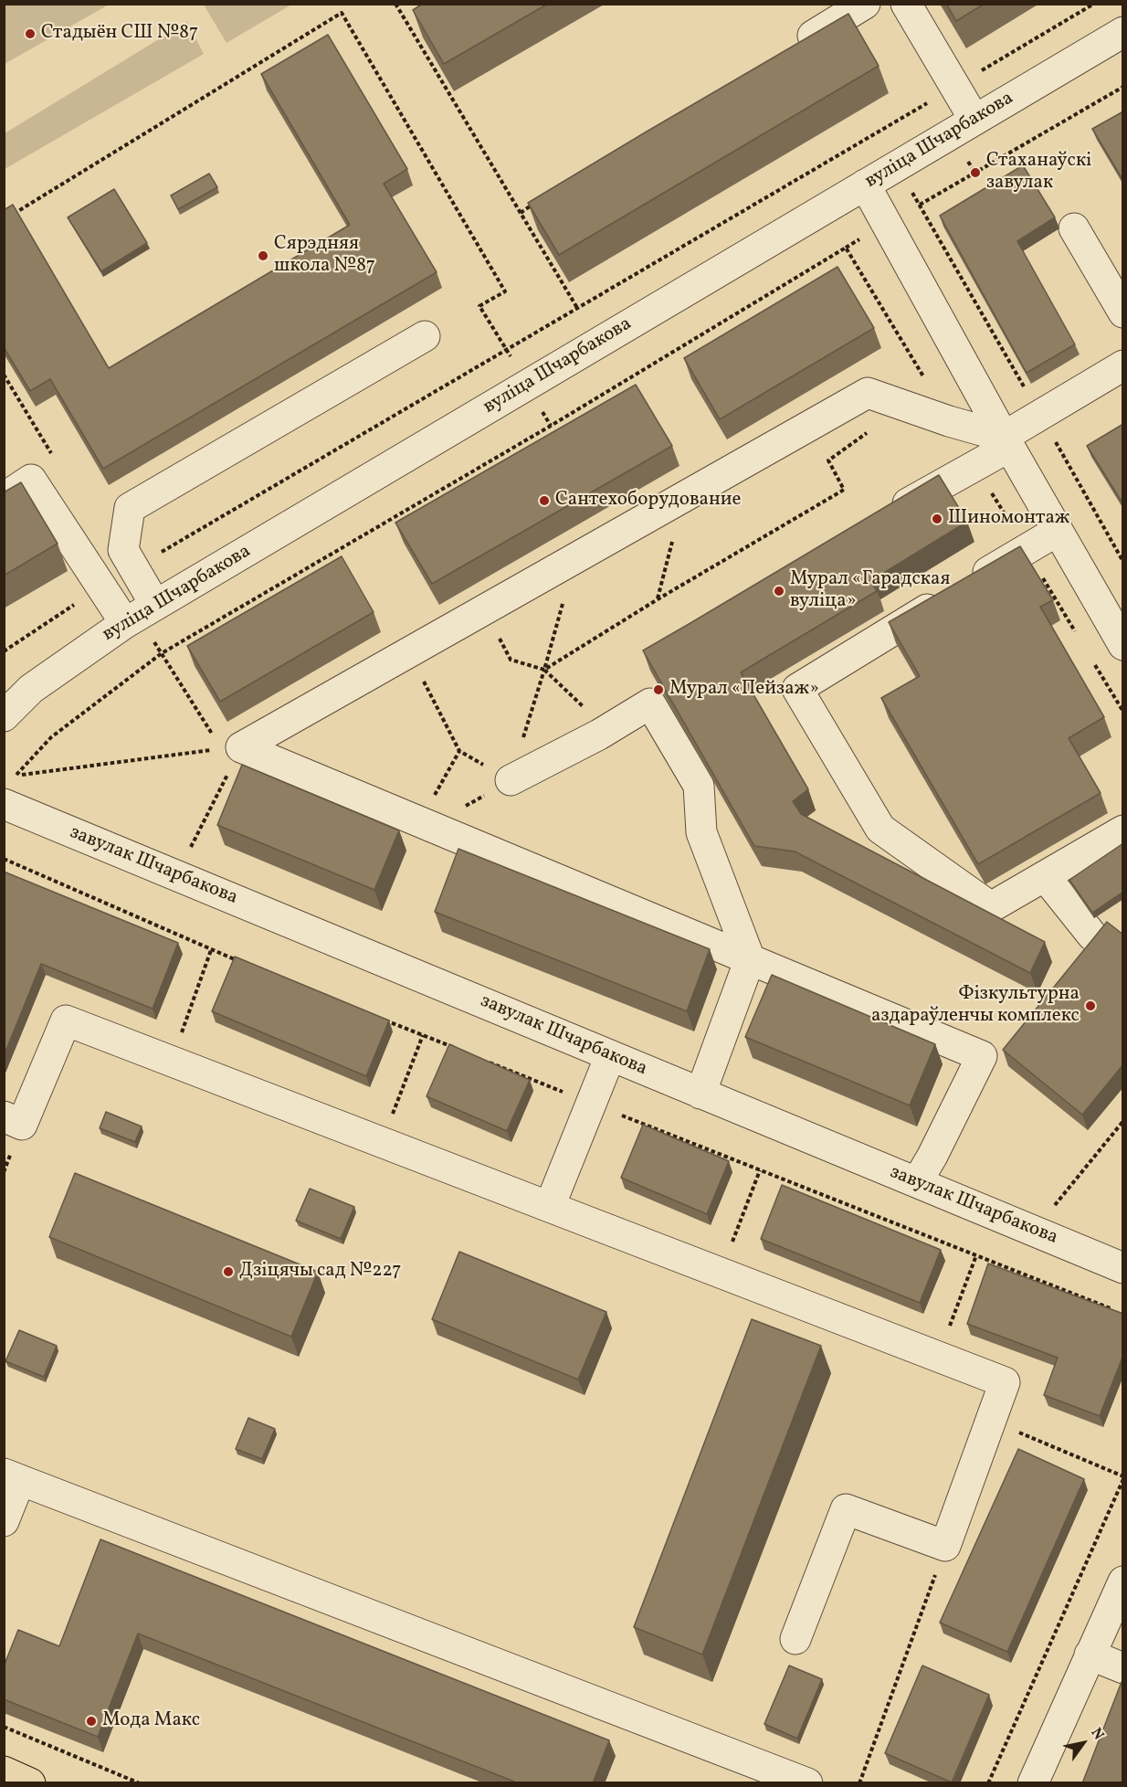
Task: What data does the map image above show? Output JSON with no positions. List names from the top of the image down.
{
  "streets": {
    "street": ["вуліца Шчарбакова", "завулак Шчарбакова"]
  },
  "places": [
    "Стадыён СШ №87",
    "Стаханаўскі завулак",
    "Сярэдняя школа №87",
    "Сантехоборудование",
    "Шиномонтаж",
    "Мурал «Гарадская вуліца»",
    "Мурал «Пейзаж»",
    "Фізкультурна аздараўленчы комплекс",
    "Дзіцячы сад №227",
    "Мода Макс"
  ],
  "north": "top right"
}
